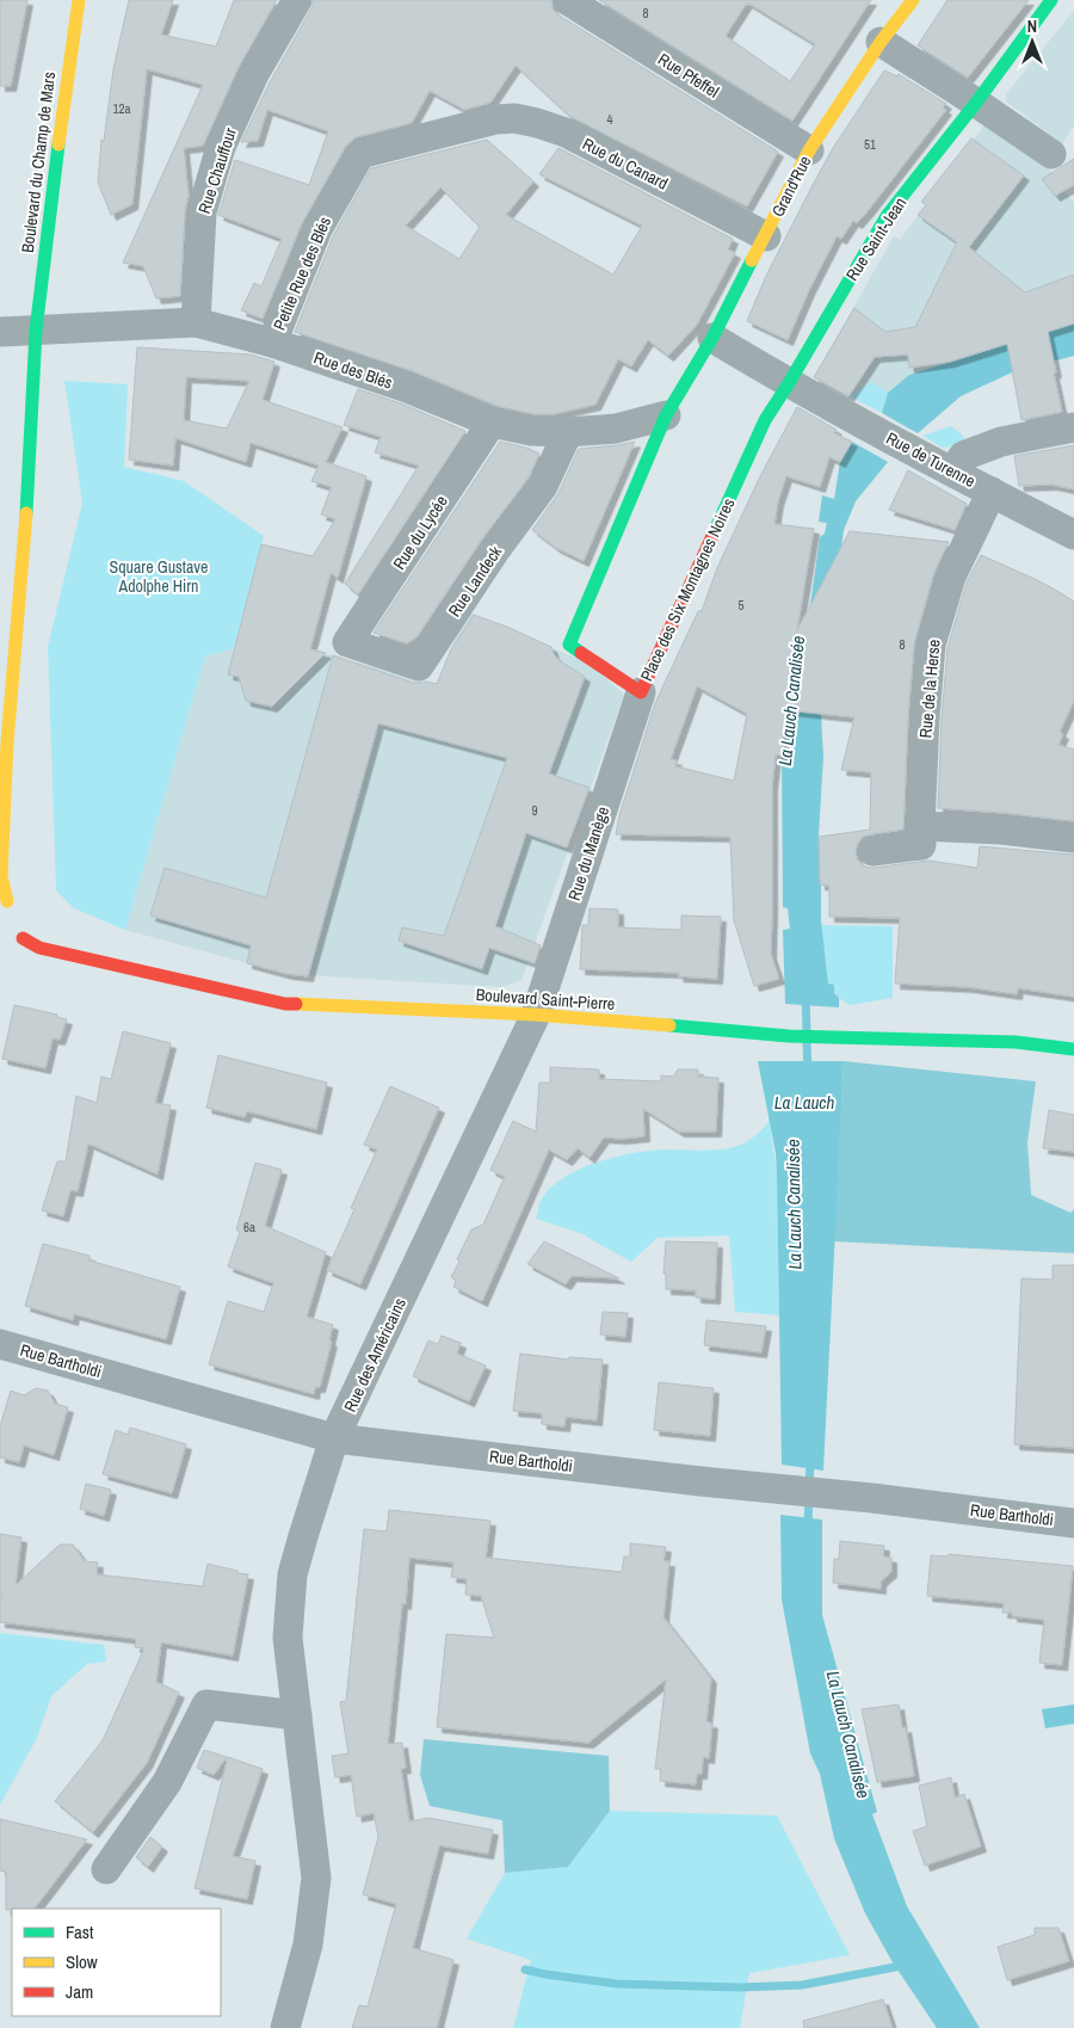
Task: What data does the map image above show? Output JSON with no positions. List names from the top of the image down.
{
  "streets": {
    "street": [
      "Rue Pfeffel",
      "Boulevard du Champ de Mars",
      "Rue du Canard",
      "Rue Chauffour",
      "Grand'Rue",
      "Rue Saint-Jean",
      "Petite Rue des Blés",
      "Rue des Blés",
      "Rue de Turenne",
      "Rue du Lycée",
      "Rue Landeck",
      "Place des Six Montagnes Noires",
      "Rue de la Herse",
      "Rue du Manège",
      "Boulevard Saint-Pierre",
      "Rue des Américains",
      "Rue Bartholdi"
    ]
  },
  "crossings": [
    ["Rue Pfeffel", "Grand'Rue"],
    ["Boulevard du Champ de Mars", "Rue des Blés"],
    ["Rue du Canard", "Grand'Rue"],
    ["Rue du Canard", "Petite Rue des Blés"],
    ["Rue Chauffour", "Rue des Blés"],
    ["Grand'Rue", "Place des Six Montagnes Noires"],
    ["Rue Saint-Jean", "Rue de Turenne"],
    ["Rue Saint-Jean", "Place des Six Montagnes Noires"],
    ["Petite Rue des Blés", "Rue des Blés"],
    ["Rue des Blés", "Rue du Lycée"],
    ["Rue des Blés", "Rue Landeck"],
    ["Rue des Blés", "Place des Six Montagnes Noires"],
    ["Rue de Turenne", "Place des Six Montagnes Noires"],
    ["Rue de Turenne", "Rue de la Herse"],
    ["Rue du Lycée", "Rue Landeck"],
    ["Place des Six Montagnes Noires", "Rue du Manège"],
    ["Rue du Manège", "Boulevard Saint-Pierre"],
    ["Rue du Manège", "Rue des Américains"],
    ["Boulevard Saint-Pierre", "Rue des Américains"],
    ["Rue des Américains", "Rue Bartholdi"]
  ],
  "water": ["La Lauch Canalisée", "La Lauch"],
  "parks": ["Square Gustave Adolphe Hirn"],
  "house_numbers": [
    "8",
    "12a",
    "4",
    "51",
    "5",
    "8",
    "9",
    "6a"
  ],
  "legend": ["Fast", "Slow", "Jam"],
  "north": "top"
}
